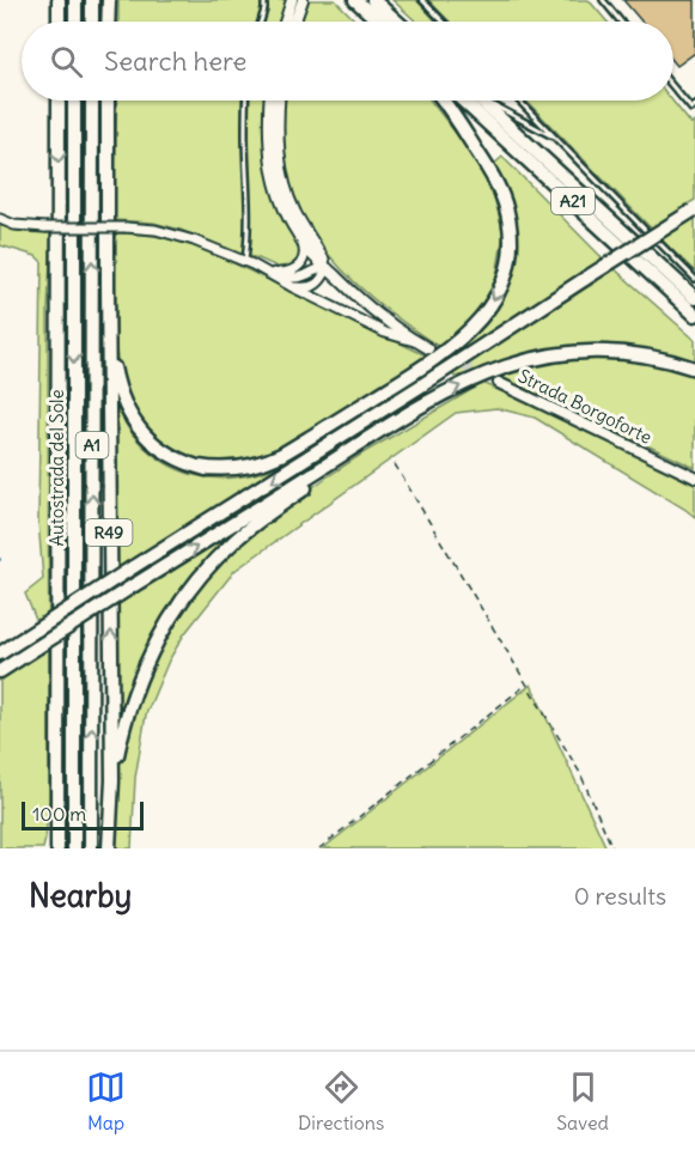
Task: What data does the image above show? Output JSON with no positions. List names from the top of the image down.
{
  "streets": {
    "highway": [
      "A21",
      "A1",
      "Autostrada del Sole",
      "R49"
    ],
    "main road": ["Strada Borgoforte"]
  },
  "scale_bar": "100 m",
  "page": {
    "search": "Search here",
    "scale": "100 m",
    "heading": ["Nearby", "0 results"],
    "nav": ["Map", "Directions", "Saved"]
  }
}
